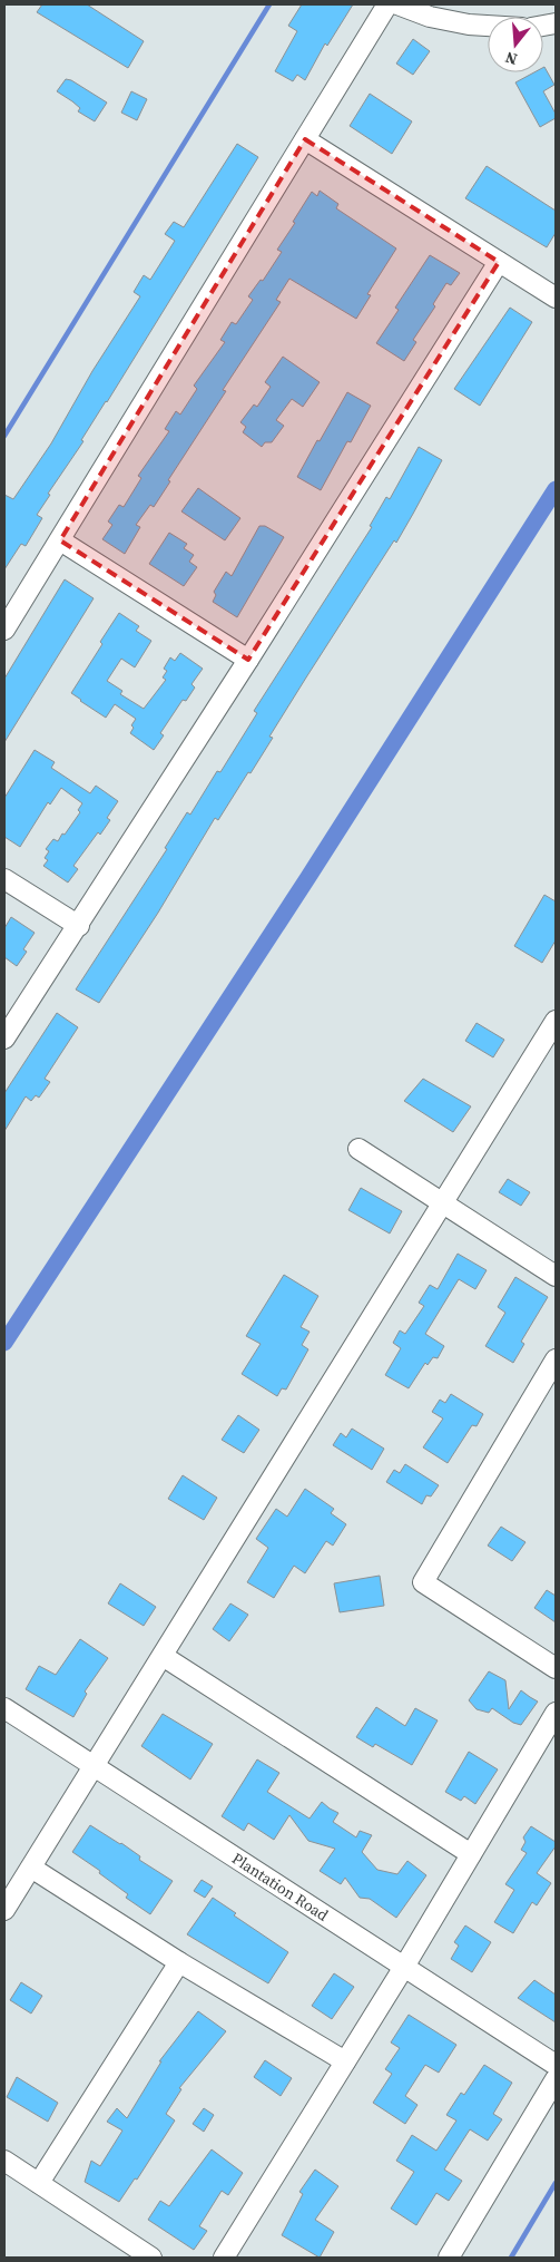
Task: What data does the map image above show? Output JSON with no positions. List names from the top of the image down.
{
  "streets": {
    "street": ["Plantation Road"]
  },
  "north": "bottom"
}
